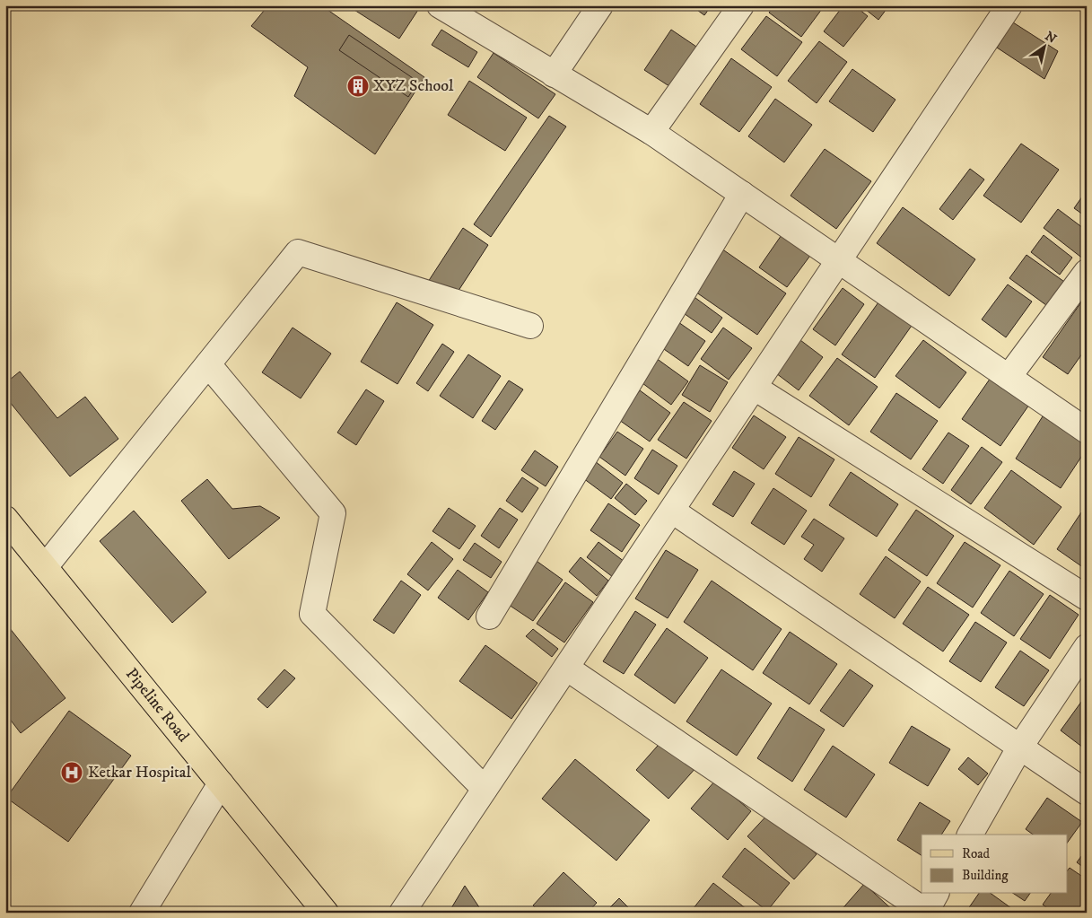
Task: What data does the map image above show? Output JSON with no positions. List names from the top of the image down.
{
  "streets": {
    "main road": ["Pipeline Road"]
  },
  "places": {
    "building": ["XYZ School"],
    "hospital": ["Ketkar Hospital"]
  },
  "legend": ["Road", "Building"],
  "north": "top right"
}
